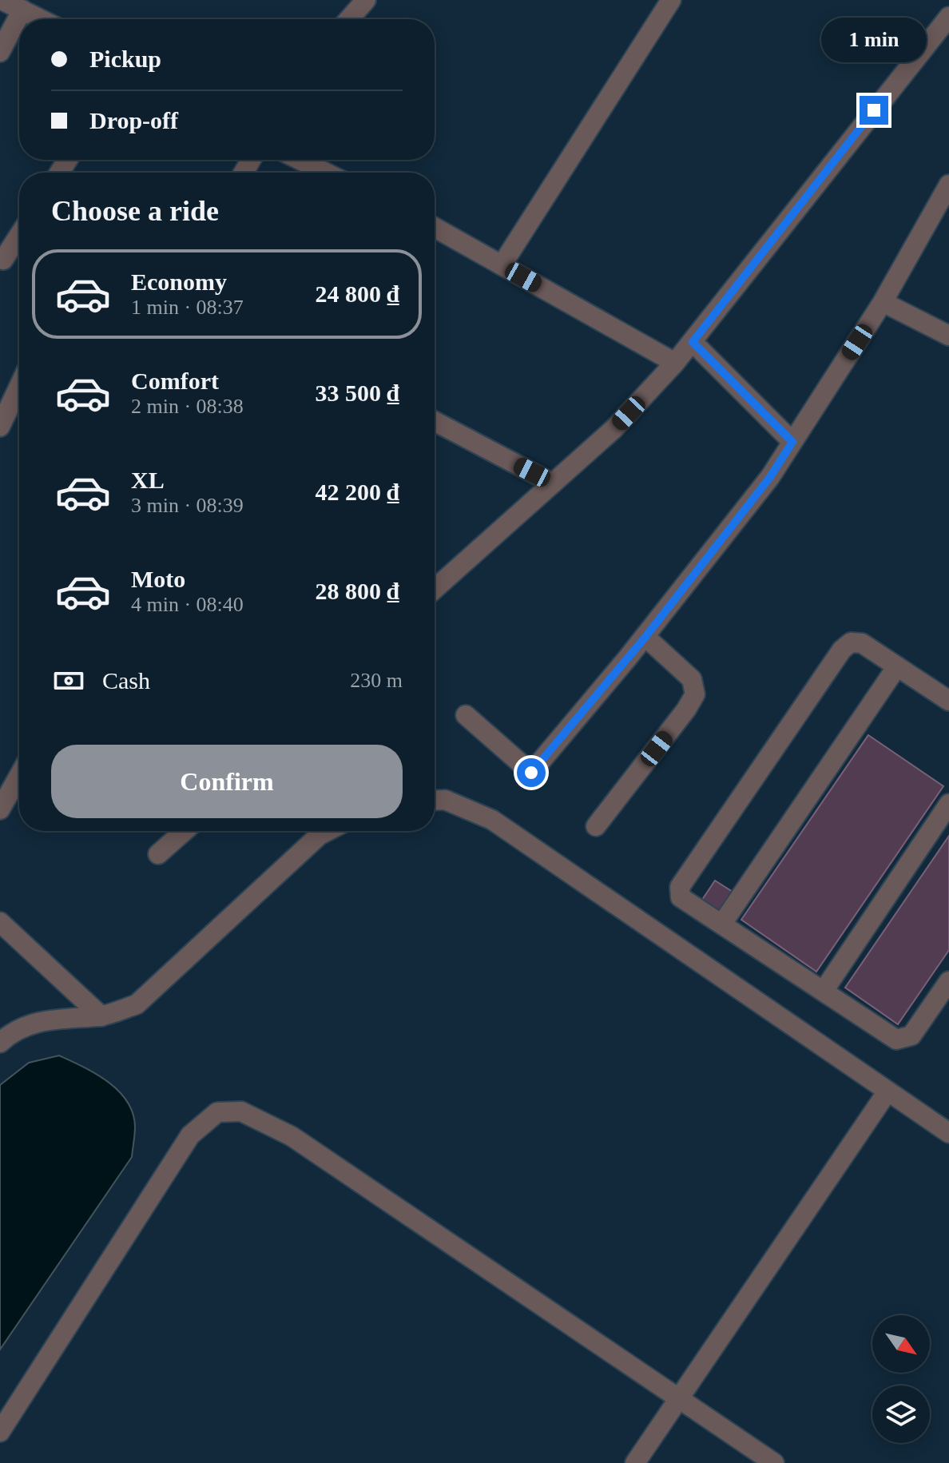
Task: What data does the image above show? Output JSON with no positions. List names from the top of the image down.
{
  "north": "bottom right",
  "page": {
    "bubble": "1 min",
    "banner": ["Pickup", "Drop-off"],
    "heading": "Choose a ride",
    "list": [
      {
        "name": "Economy",
        "note": "1 min · 08:37",
        "value": "24 800 ₫"
      },
      {
        "name": "Comfort",
        "note": "2 min · 08:38",
        "value": "33 500 ₫"
      },
      {
        "name": "XL",
        "note": "3 min · 08:39",
        "value": "42 200 ₫"
      },
      {
        "name": "Moto",
        "note": "4 min · 08:40",
        "value": "28 800 ₫"
      }
    ],
    "pay": ["Cash", "230 m"],
    "buttons": "Confirm"
  }
}
